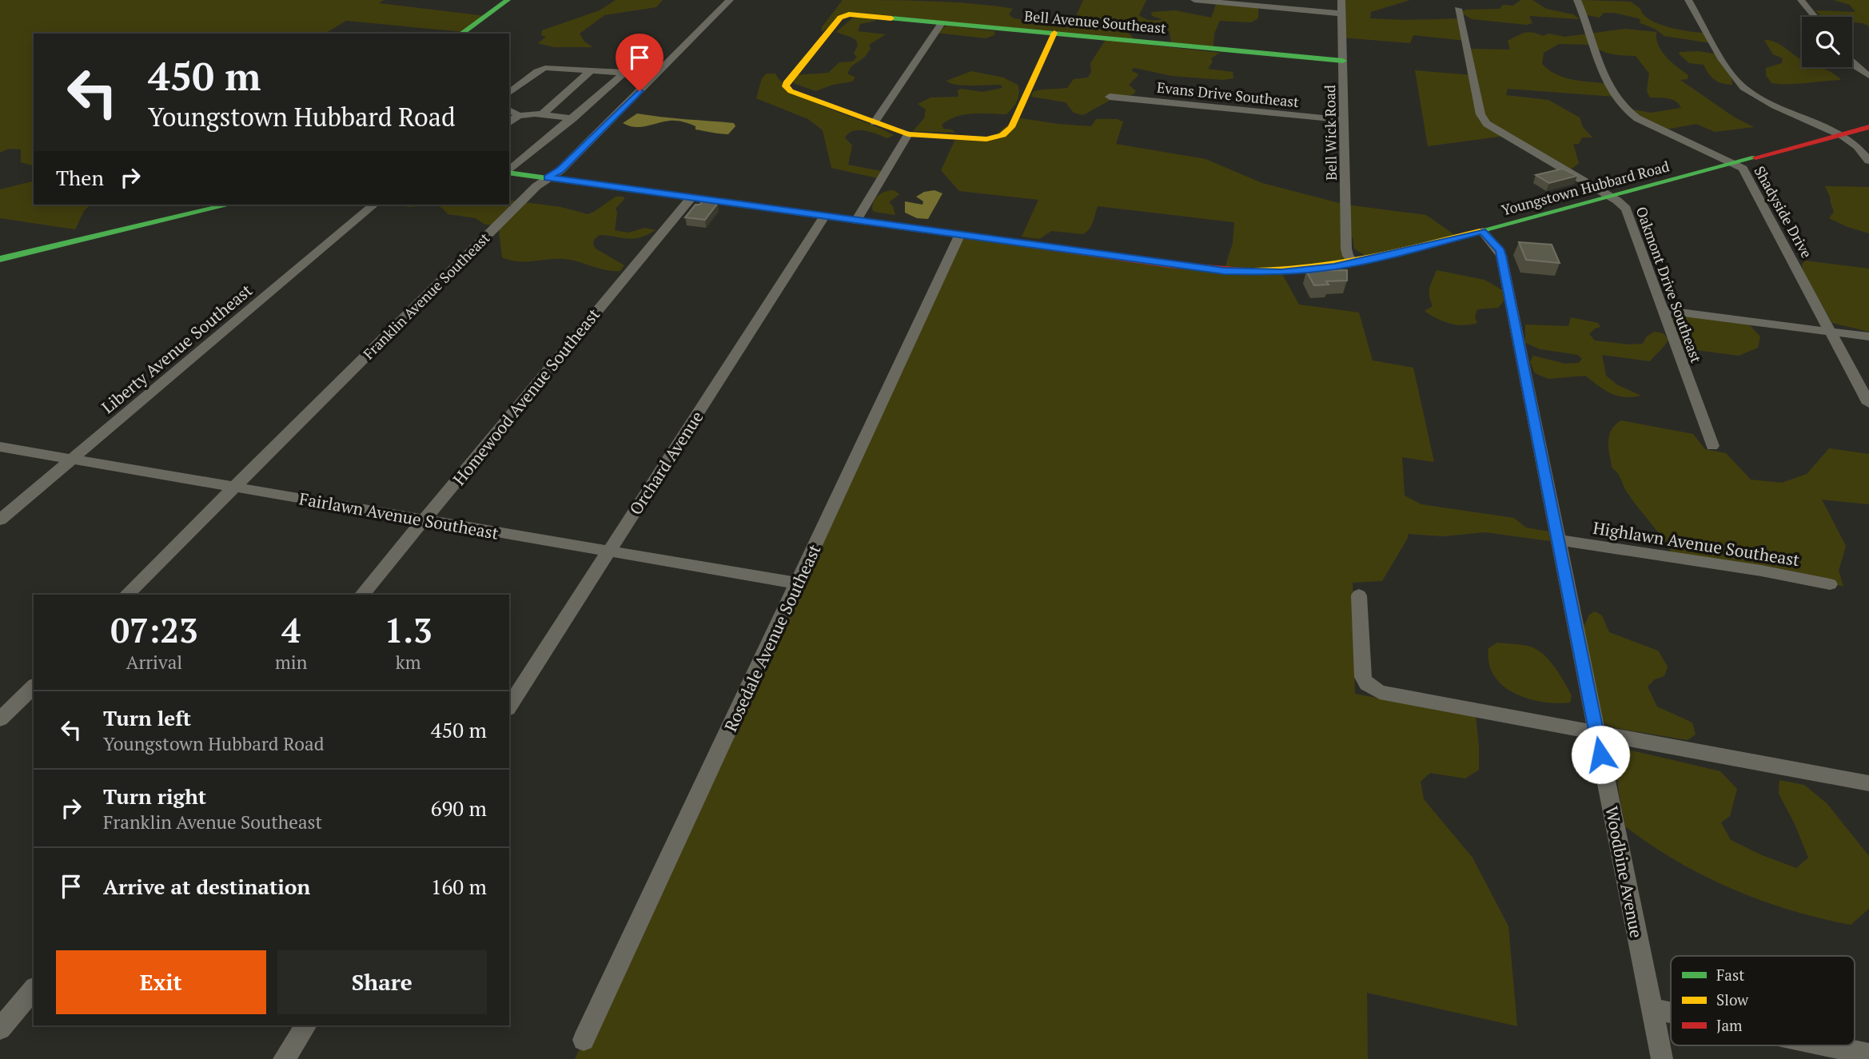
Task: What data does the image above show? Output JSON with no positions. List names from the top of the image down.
{
  "streets": {
    "main road": ["Bell Avenue Southeast", "Youngstown Hubbard Road"],
    "street": [
      "Evans Drive Southeast",
      "Bell Wick Road",
      "Shadyside Drive",
      "Oakmont Drive Southeast",
      "Franklin Avenue Southeast",
      "Liberty Avenue Southeast",
      "Homewood Avenue Southeast",
      "Orchard Avenue",
      "Fairlawn Avenue Southeast",
      "Highlawn Avenue Southeast",
      "Rosedale Avenue Southeast",
      "Woodbine Avenue"
    ]
  },
  "crossings": [
    ["Bell Avenue Southeast", "Bell Wick Road"],
    ["Evans Drive Southeast", "Bell Wick Road"],
    ["Bell Wick Road", "Youngstown Hubbard Road"],
    ["Youngstown Hubbard Road", "Shadyside Drive"],
    ["Youngstown Hubbard Road", "Oakmont Drive Southeast"],
    ["Youngstown Hubbard Road", "Franklin Avenue Southeast"],
    ["Youngstown Hubbard Road", "Homewood Avenue Southeast"],
    ["Youngstown Hubbard Road", "Orchard Avenue"],
    ["Youngstown Hubbard Road", "Rosedale Avenue Southeast"],
    ["Youngstown Hubbard Road", "Woodbine Avenue"],
    ["Franklin Avenue Southeast", "Fairlawn Avenue Southeast"],
    ["Liberty Avenue Southeast", "Fairlawn Avenue Southeast"],
    ["Homewood Avenue Southeast", "Fairlawn Avenue Southeast"],
    ["Orchard Avenue", "Fairlawn Avenue Southeast"],
    ["Fairlawn Avenue Southeast", "Rosedale Avenue Southeast"],
    ["Highlawn Avenue Southeast", "Woodbine Avenue"]
  ],
  "legend": ["Fast", "Slow", "Jam"],
  "page": {
    "turn": ["450 m", "Youngstown Hubbard Road"],
    "then": "Then",
    "eta": [
      "07:23",
      "Arrival",
      "4",
      "min",
      "1.3",
      "km"
    ],
    "list": [
      {
        "name": "Turn left",
        "note": "Youngstown Hubbard Road",
        "value": "450 m"
      },
      {
        "name": "Turn right",
        "note": "Franklin Avenue Southeast",
        "value": "690 m"
      },
      {
        "name": "Arrive at destination",
        "value": "160 m"
      }
    ],
    "buttons": ["Exit", "Share"]
  }
}
